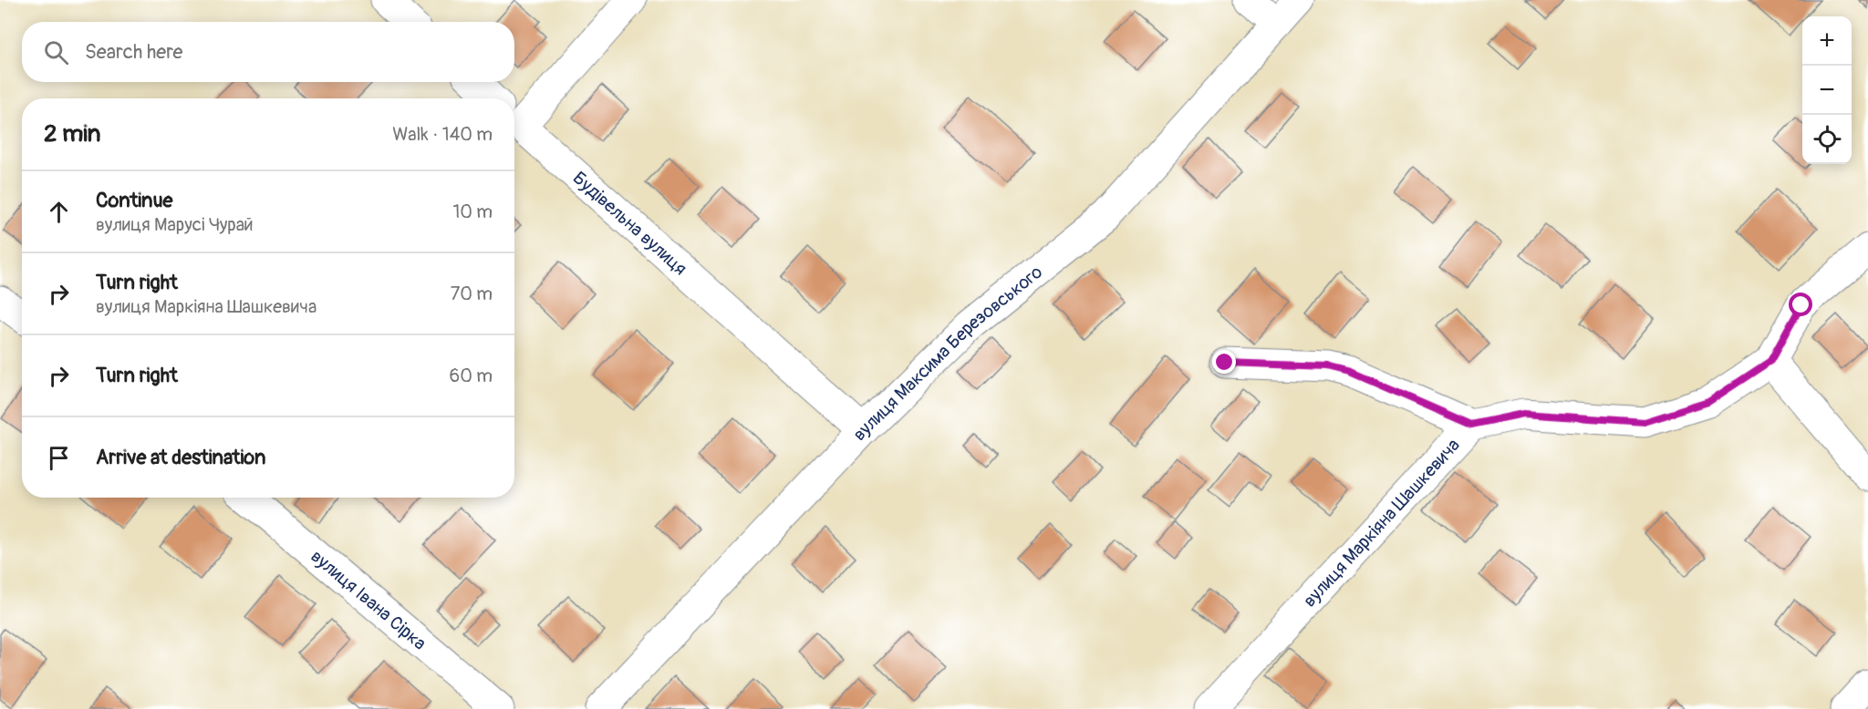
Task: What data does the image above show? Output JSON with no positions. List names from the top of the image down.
{
  "streets": {
    "street": [
      "Будівельна вулиця",
      "вулиця Максима Березовського",
      "вулиця Маркіяна Шашкевича",
      "вулиця Івана Сірка"
    ]
  },
  "crossings": [
    ["Будівельна вулиця", "вулиця Максима Березовського"]
  ],
  "page": {
    "map_buttons": ["+", "−"],
    "search": "Search here",
    "heading": ["2 min", "Walk · 140 m"],
    "list": [
      ["Continue", "вулиця Марусі Чурай", "10 m"],
      ["Turn right", "вулиця Маркіяна Шашкевича", "70 m"],
      ["Turn right", "60 m"],
      "Arrive at destination"
    ]
  }
}
